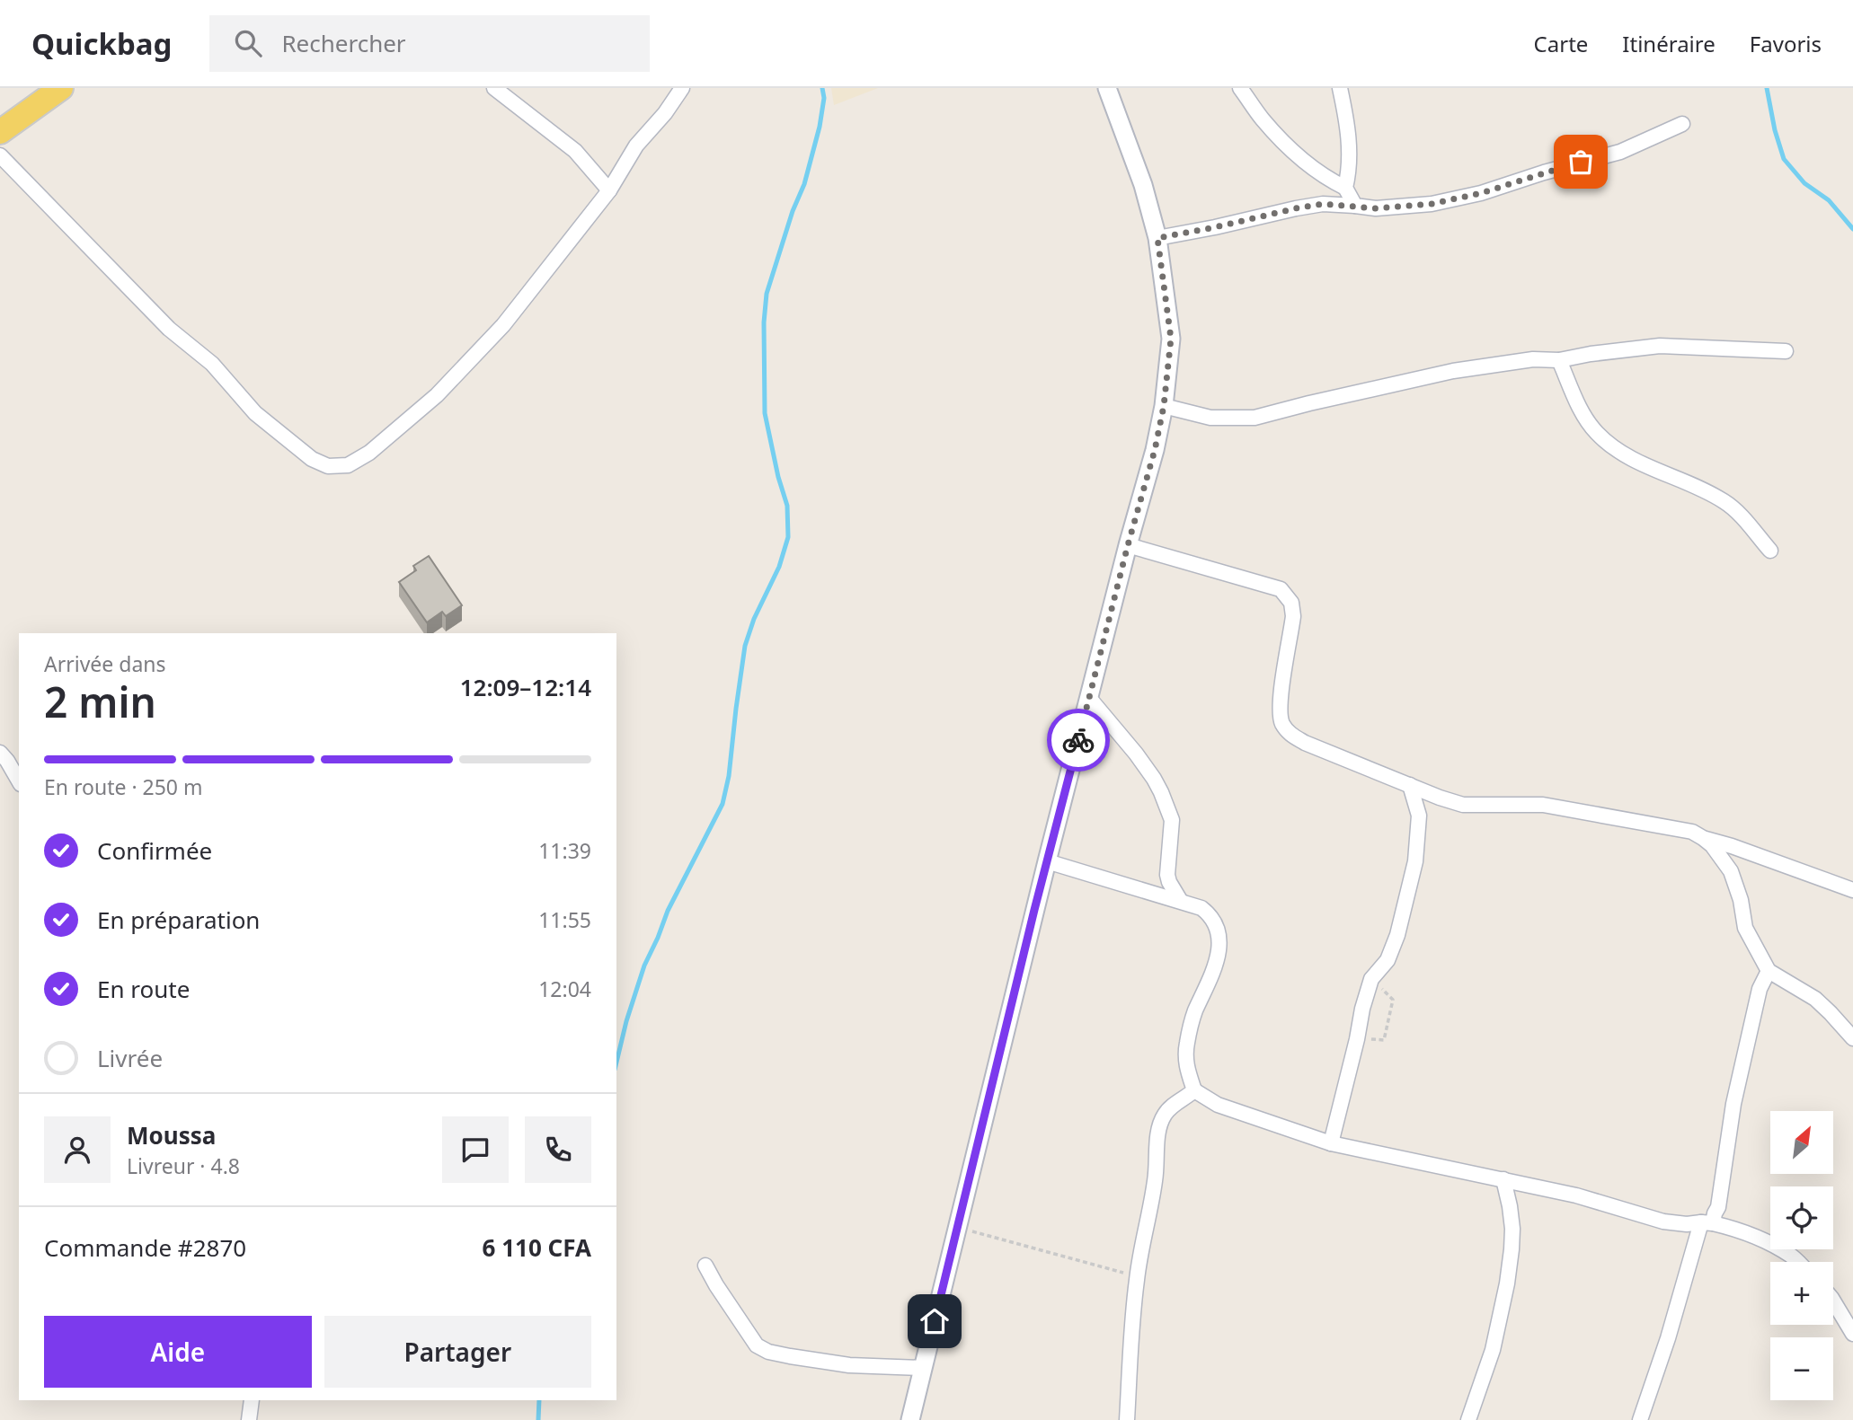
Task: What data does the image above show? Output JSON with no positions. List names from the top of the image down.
{
  "north": "top right",
  "page": {
    "header": "Quickbag",
    "search": "Rechercher",
    "nav": ["Carte", "Itinéraire", "Favoris"],
    "heading": ["2 min", "Arrivée dans", "12:09–12:14"],
    "panel": [
      "Moussa",
      "Livreur · 4.8",
      "Commande #2870",
      "6 110 CFA"
    ],
    "bar": "En route · 250 m",
    "list": [
      ["Confirmée", "11:39"],
      ["En préparation", "11:55"],
      ["En route", "12:04"],
      "Livrée"
    ],
    "map_buttons": ["+", "−"],
    "buttons": ["Aide", "Partager"]
  }
}
